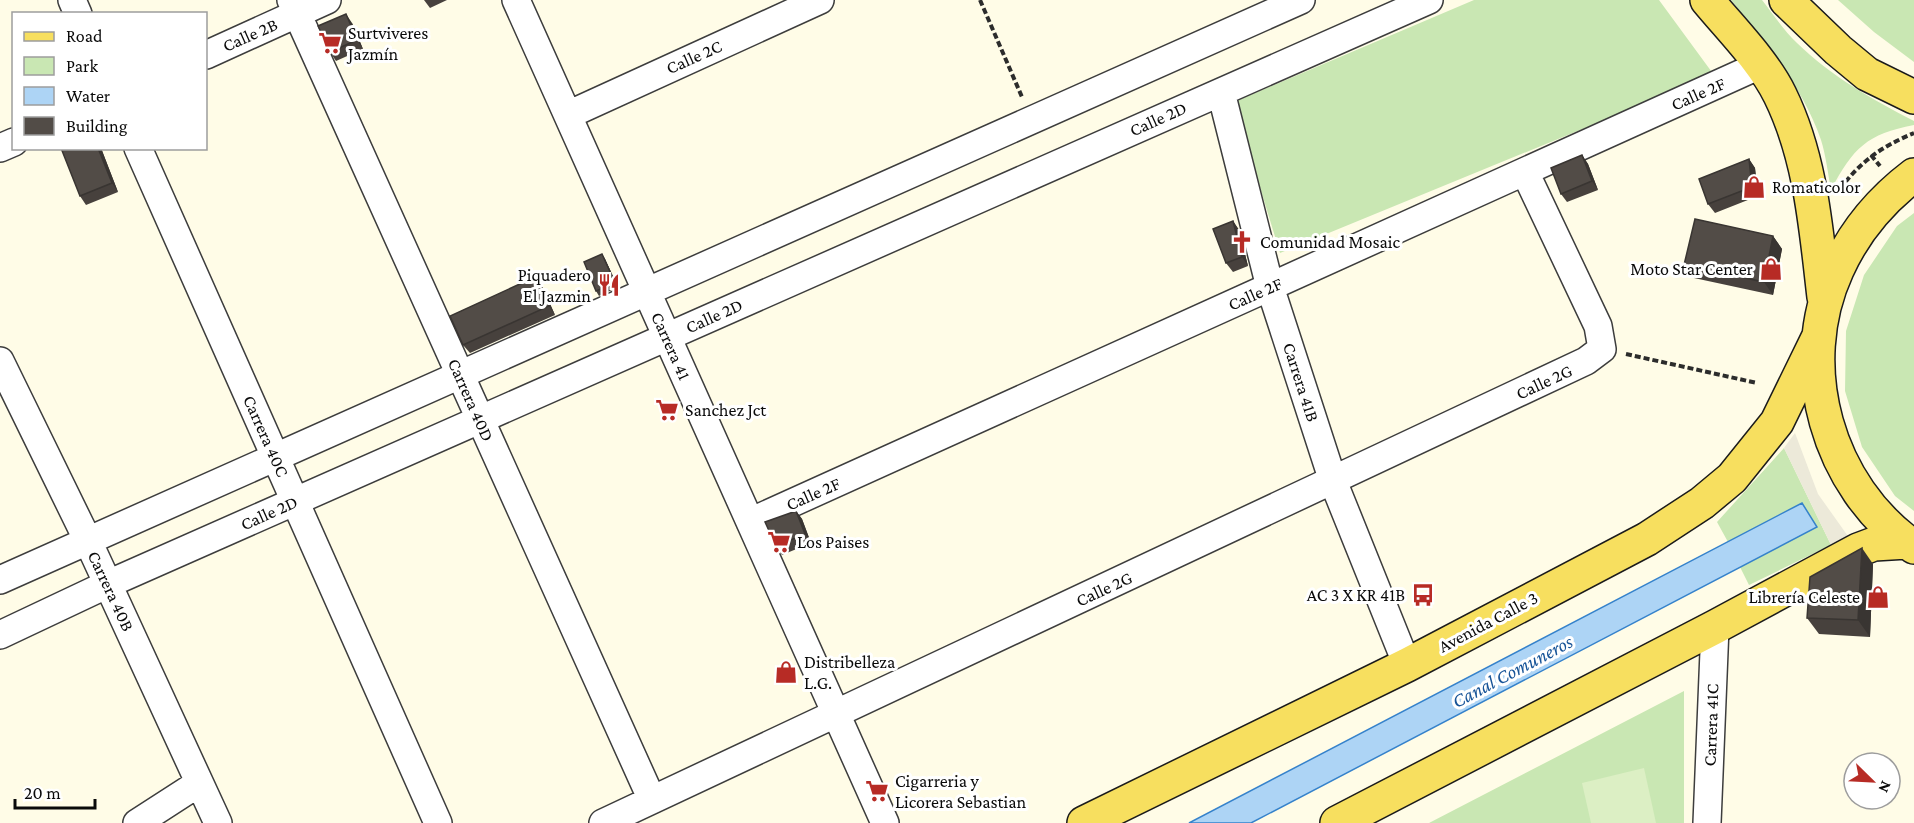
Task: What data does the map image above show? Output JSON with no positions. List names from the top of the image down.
{
  "streets": {
    "main road": ["Avenida Calle 3"],
    "street": [
      "Calle 2B",
      "Calle 2C",
      "Calle 2F",
      "Calle 2D",
      "Carrera 41",
      "Carrera 41B",
      "Calle 2G",
      "Carrera 40D",
      "Carrera 40C",
      "Carrera 40B",
      "Carrera 41C"
    ]
  },
  "crossings": [
    ["Calle 2B", "Carrera 40D"],
    ["Calle 2C", "Carrera 41"],
    ["Calle 2F", "Carrera 41"],
    ["Calle 2F", "Carrera 41B"],
    ["Calle 2D", "Carrera 41"],
    ["Calle 2D", "Carrera 41B"],
    ["Calle 2D", "Carrera 40D"],
    ["Calle 2D", "Carrera 40C"],
    ["Calle 2D", "Carrera 40B"],
    ["Carrera 41", "Calle 2G"],
    ["Carrera 41B", "Calle 2G"],
    ["Carrera 41B", "Avenida Calle 3"],
    ["Calle 2G", "Carrera 40D"]
  ],
  "water": ["Canal Comuneros"],
  "places": {
    "supermarket": [
      "Surtviveres Jazmín",
      "Sanchez Jct",
      "Los Paises",
      "Cigarreria y Licorera Sebastian"
    ],
    "shop": [
      "Romaticolor",
      "Moto Star Center",
      "Librería Celeste",
      "Distribelleza L.G."
    ],
    "church": ["Comunidad Mosaic"],
    "restaurant": ["Piquadero El Jazmin"],
    "bus stop": ["AC 3 X KR 41B"]
  },
  "legend": [
    "Road",
    "Park",
    "Water",
    "Building"
  ],
  "scale_bar": "20 m",
  "north": "bottom right"
}
